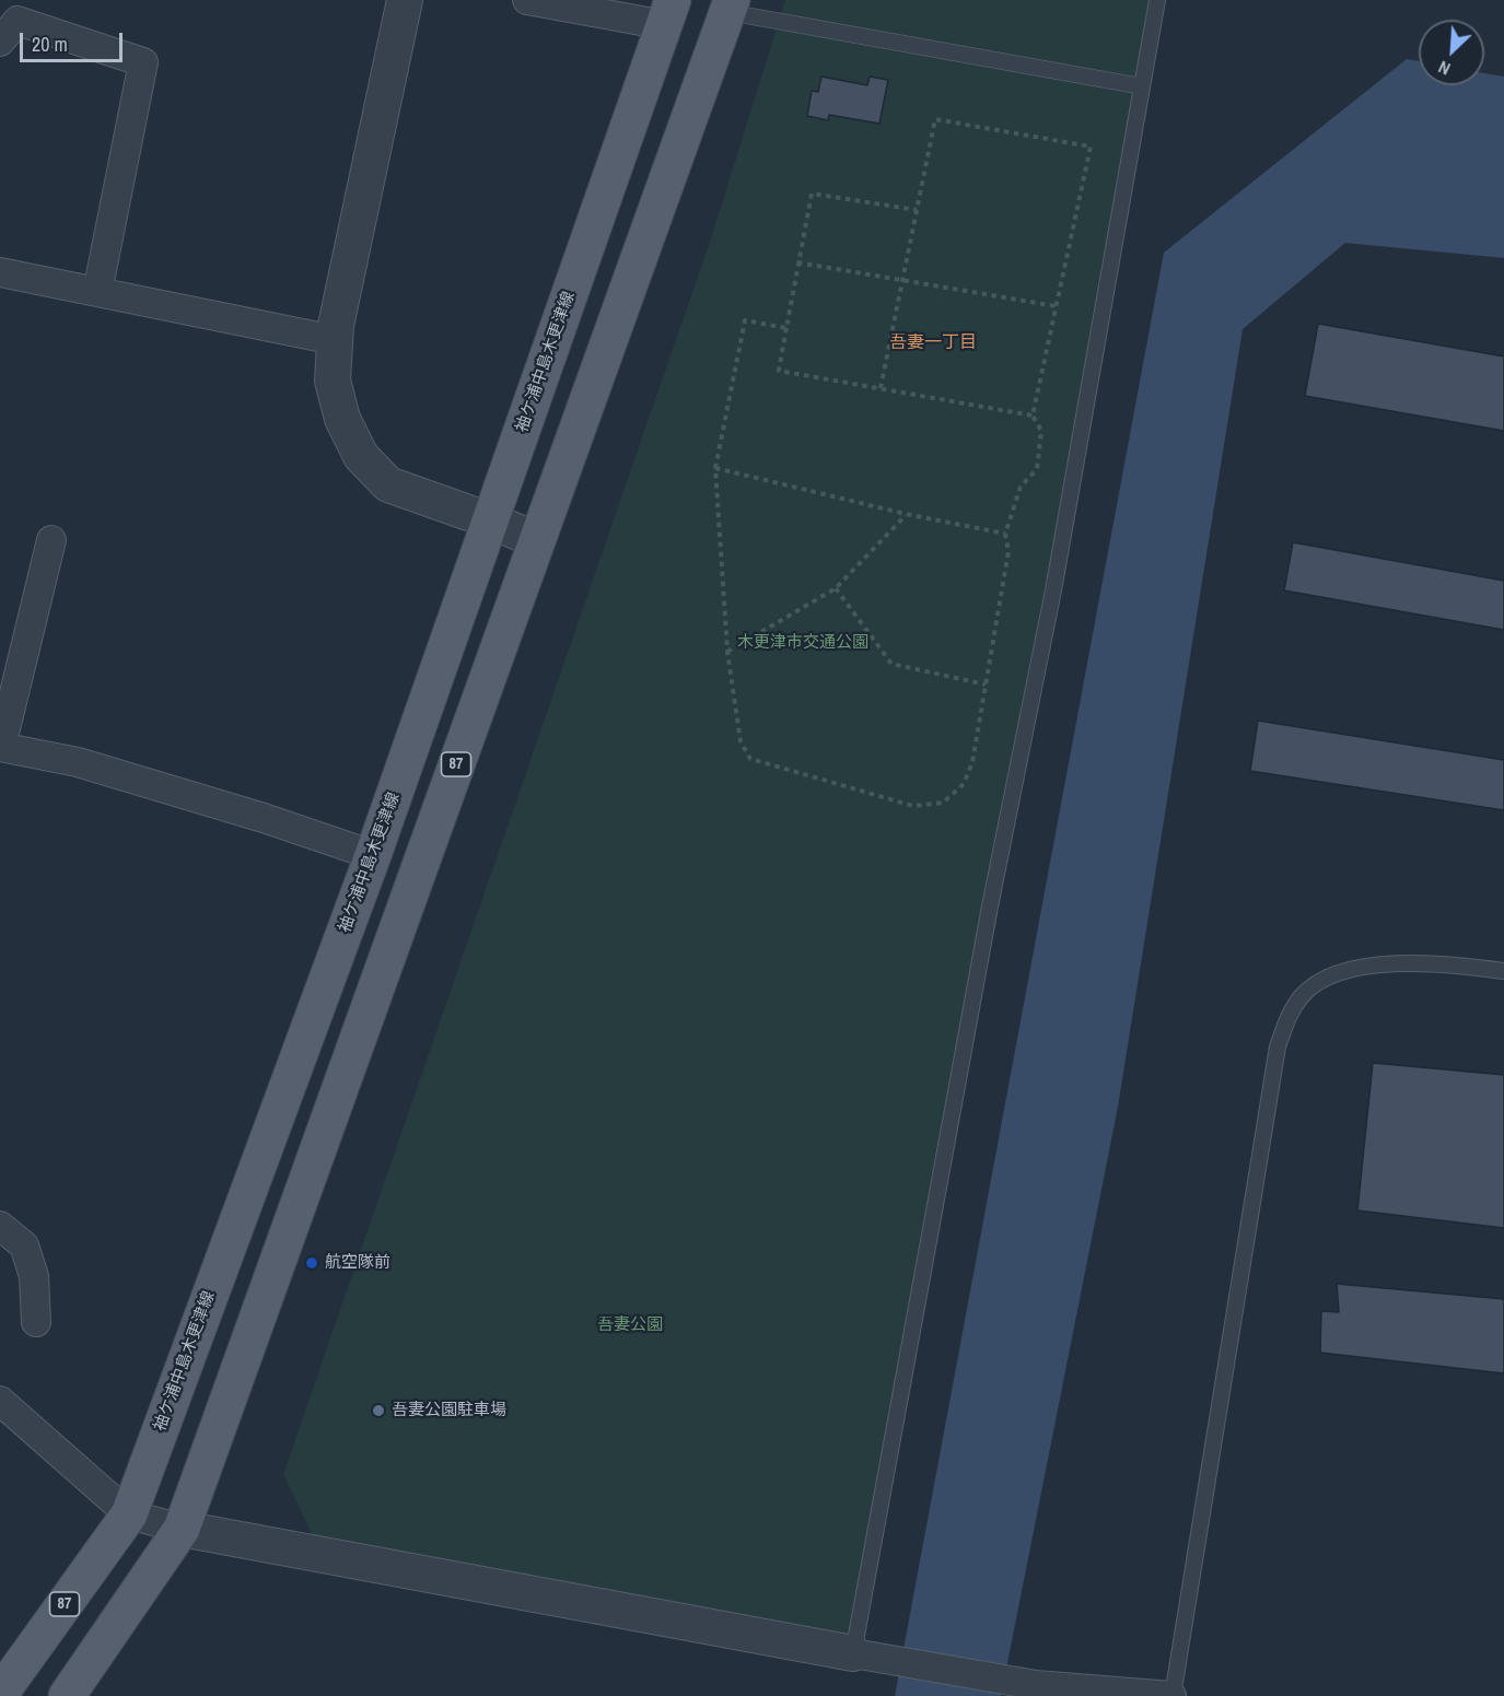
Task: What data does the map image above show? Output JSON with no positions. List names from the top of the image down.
{
  "streets": {
    "main road": ["袖ケ浦中島木更津線", "87"]
  },
  "districts": ["吾妻一丁目"],
  "parks": ["木更津市交通公園", "吾妻公園"],
  "places": ["航空隊前", "吾妻公園駐車場"],
  "scale_bar": "20 m",
  "north": "bottom left"
}
